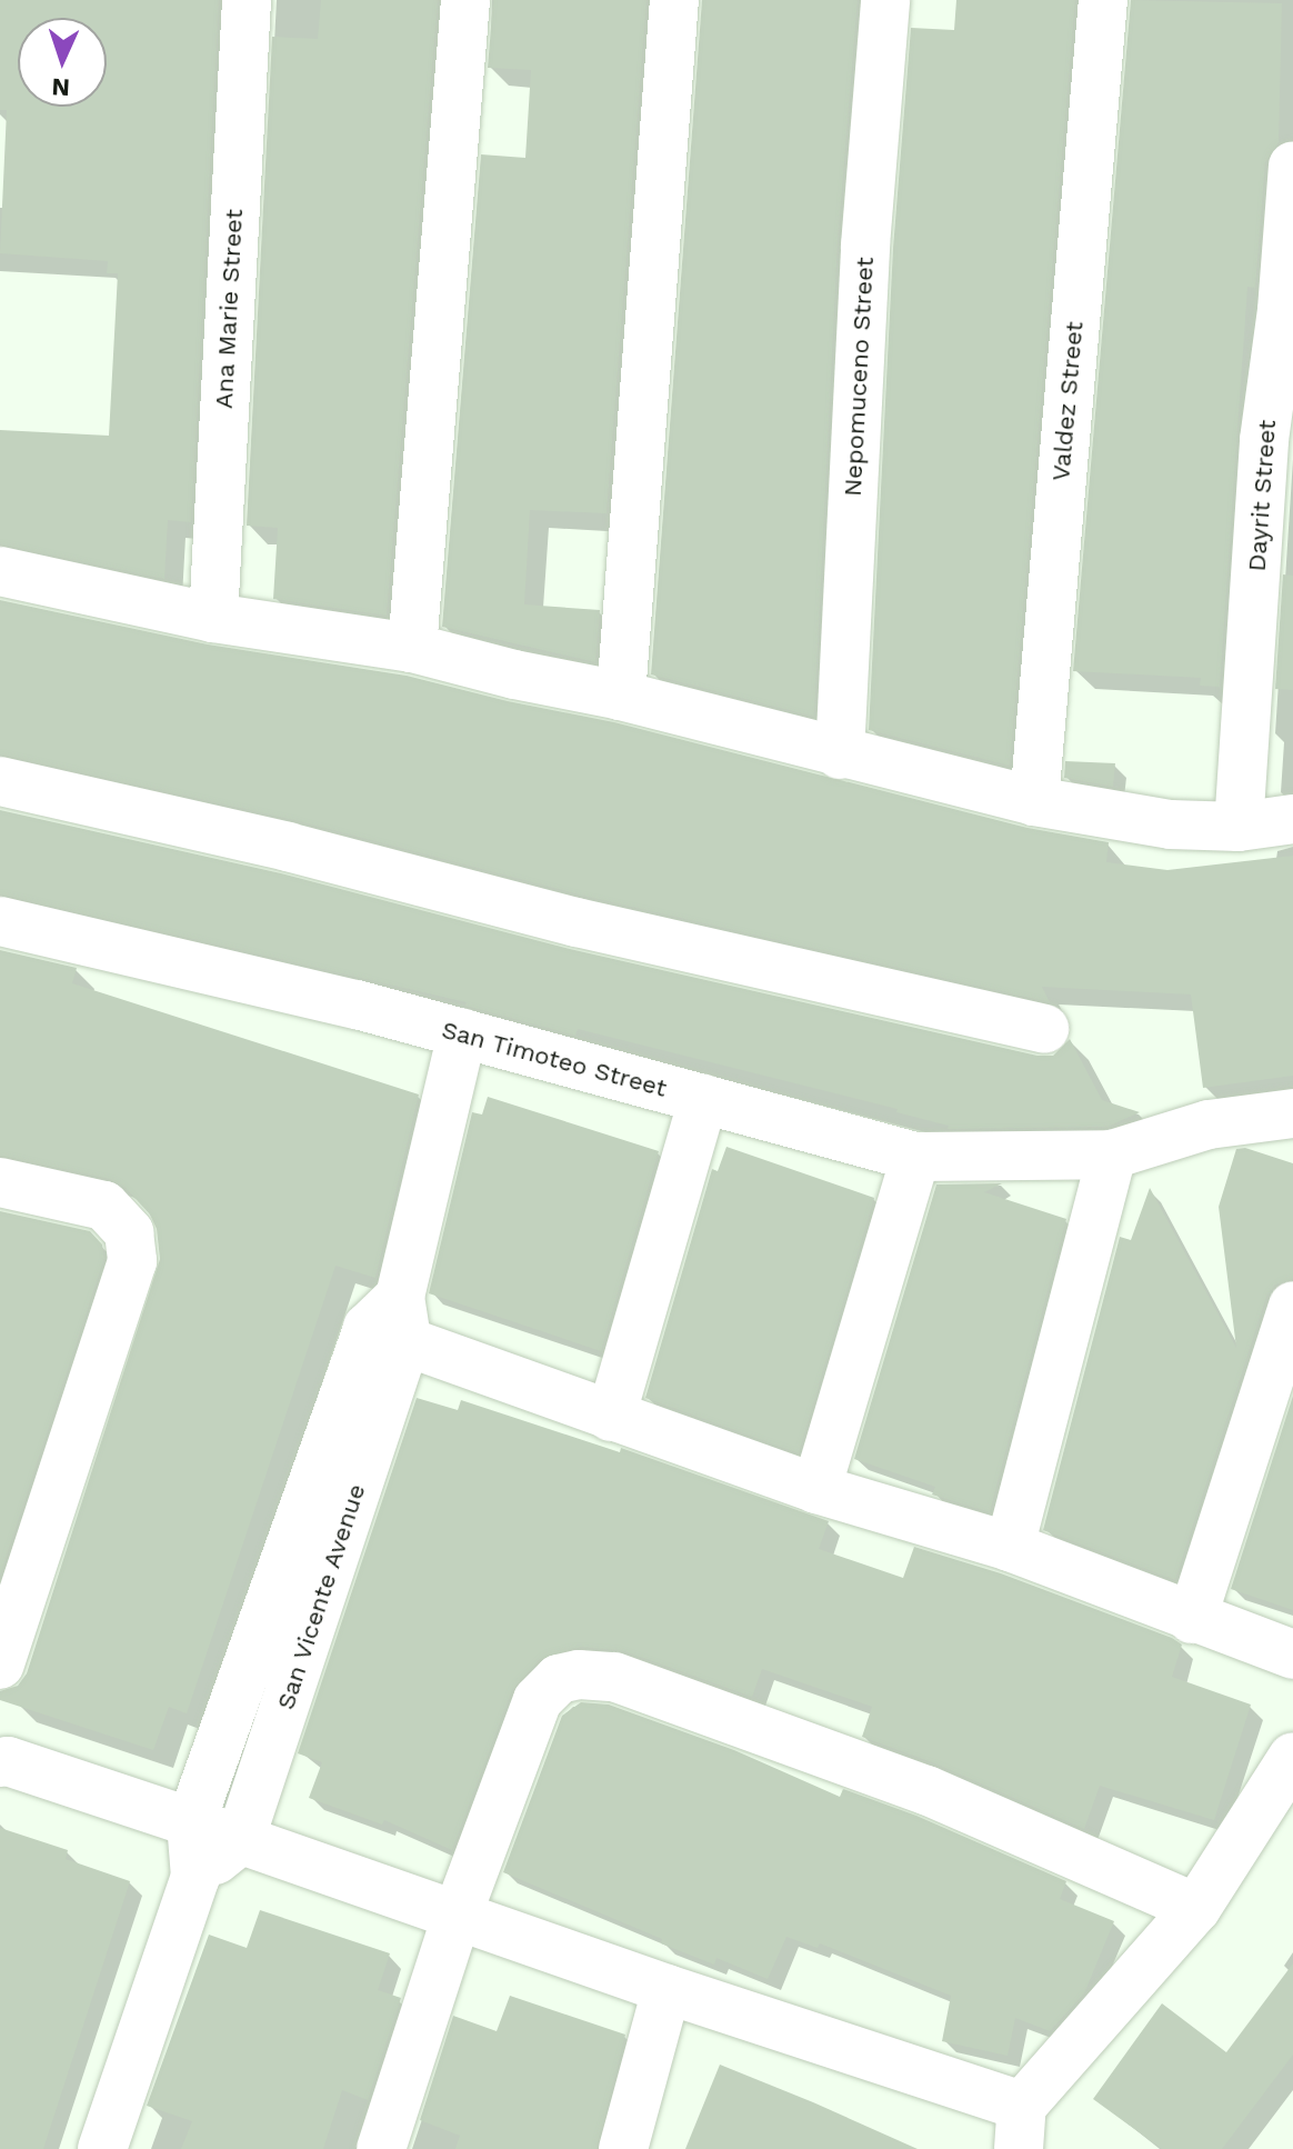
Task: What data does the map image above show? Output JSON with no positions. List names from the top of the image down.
{
  "streets": {
    "street": [
      "Ana Marie Street",
      "Nepomuceno Street",
      "Valdez Street",
      "Dayrit Street",
      "San Timoteo Street",
      "San Vicente Avenue"
    ]
  },
  "crossings": [
    ["San Timoteo Street", "San Vicente Avenue"]
  ],
  "north": "bottom"
}
